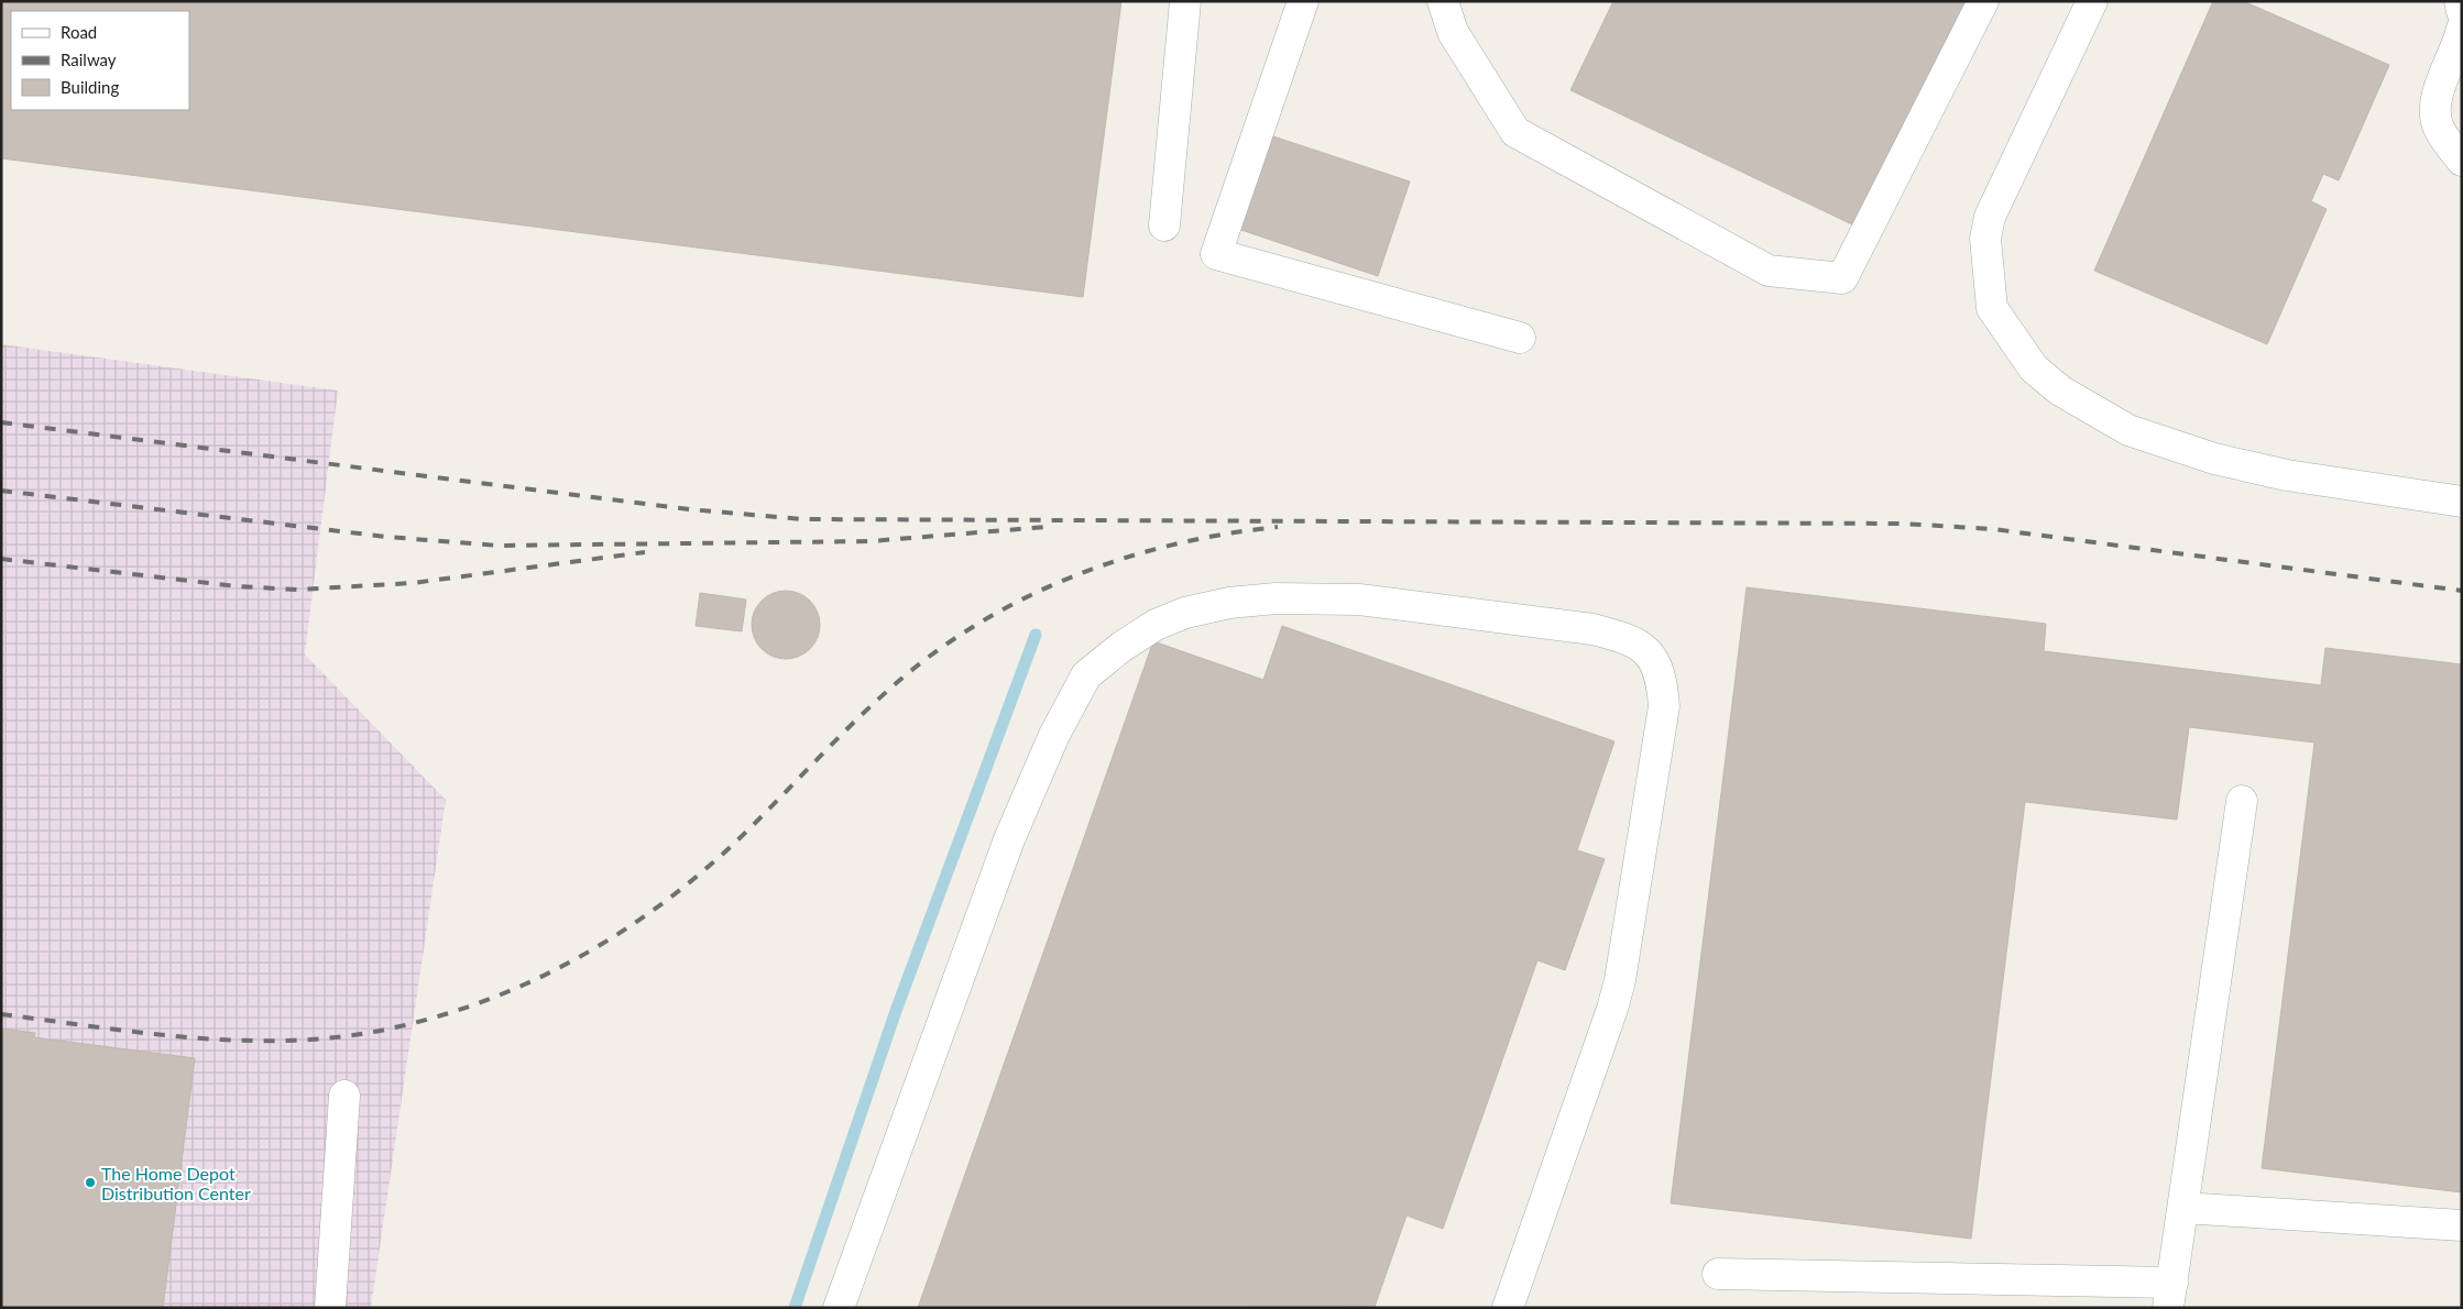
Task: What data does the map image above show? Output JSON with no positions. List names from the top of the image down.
{
  "places": ["The Home Depot Distribution Center"],
  "legend": ["Road", "Railway", "Building"]
}
